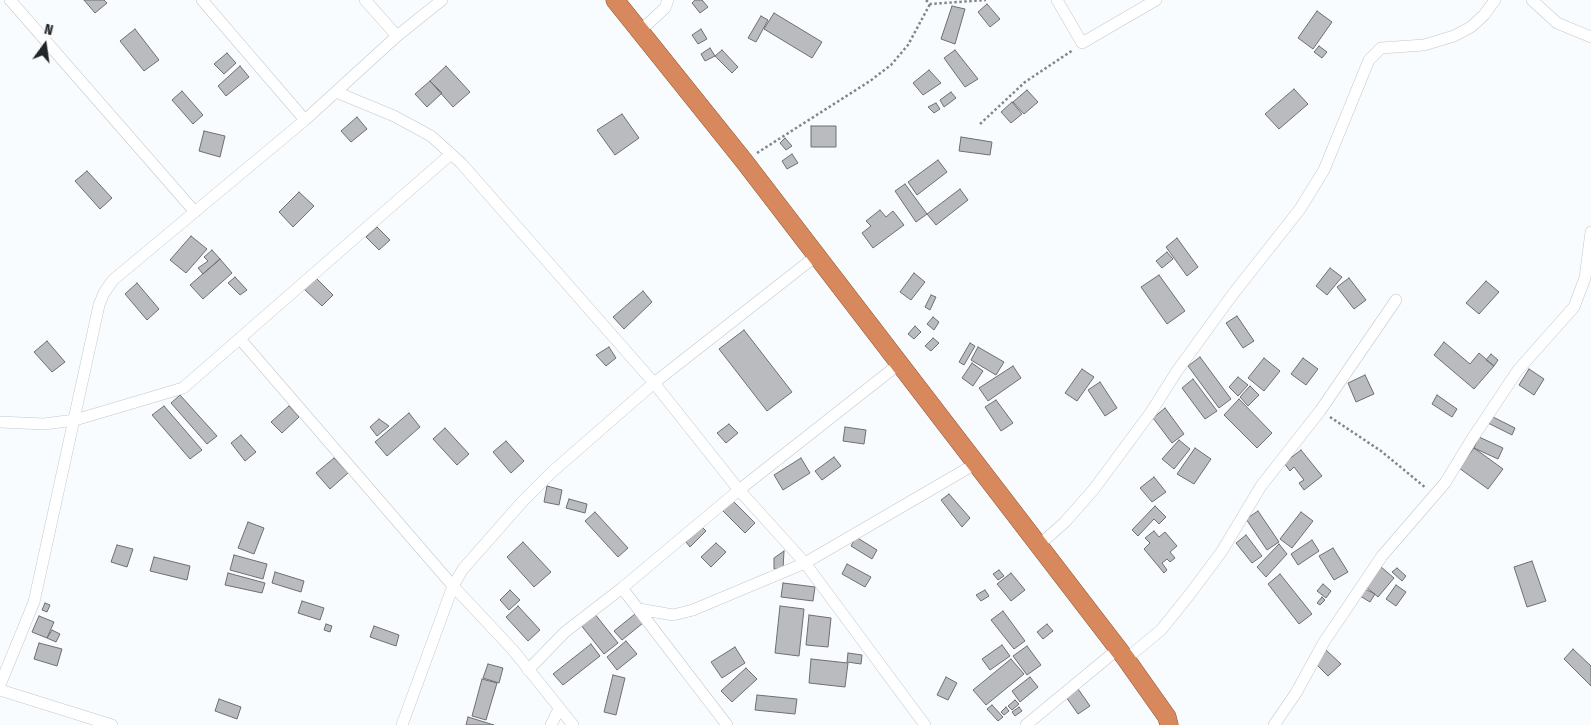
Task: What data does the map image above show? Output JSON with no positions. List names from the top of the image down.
{
  "north": "top"
}
